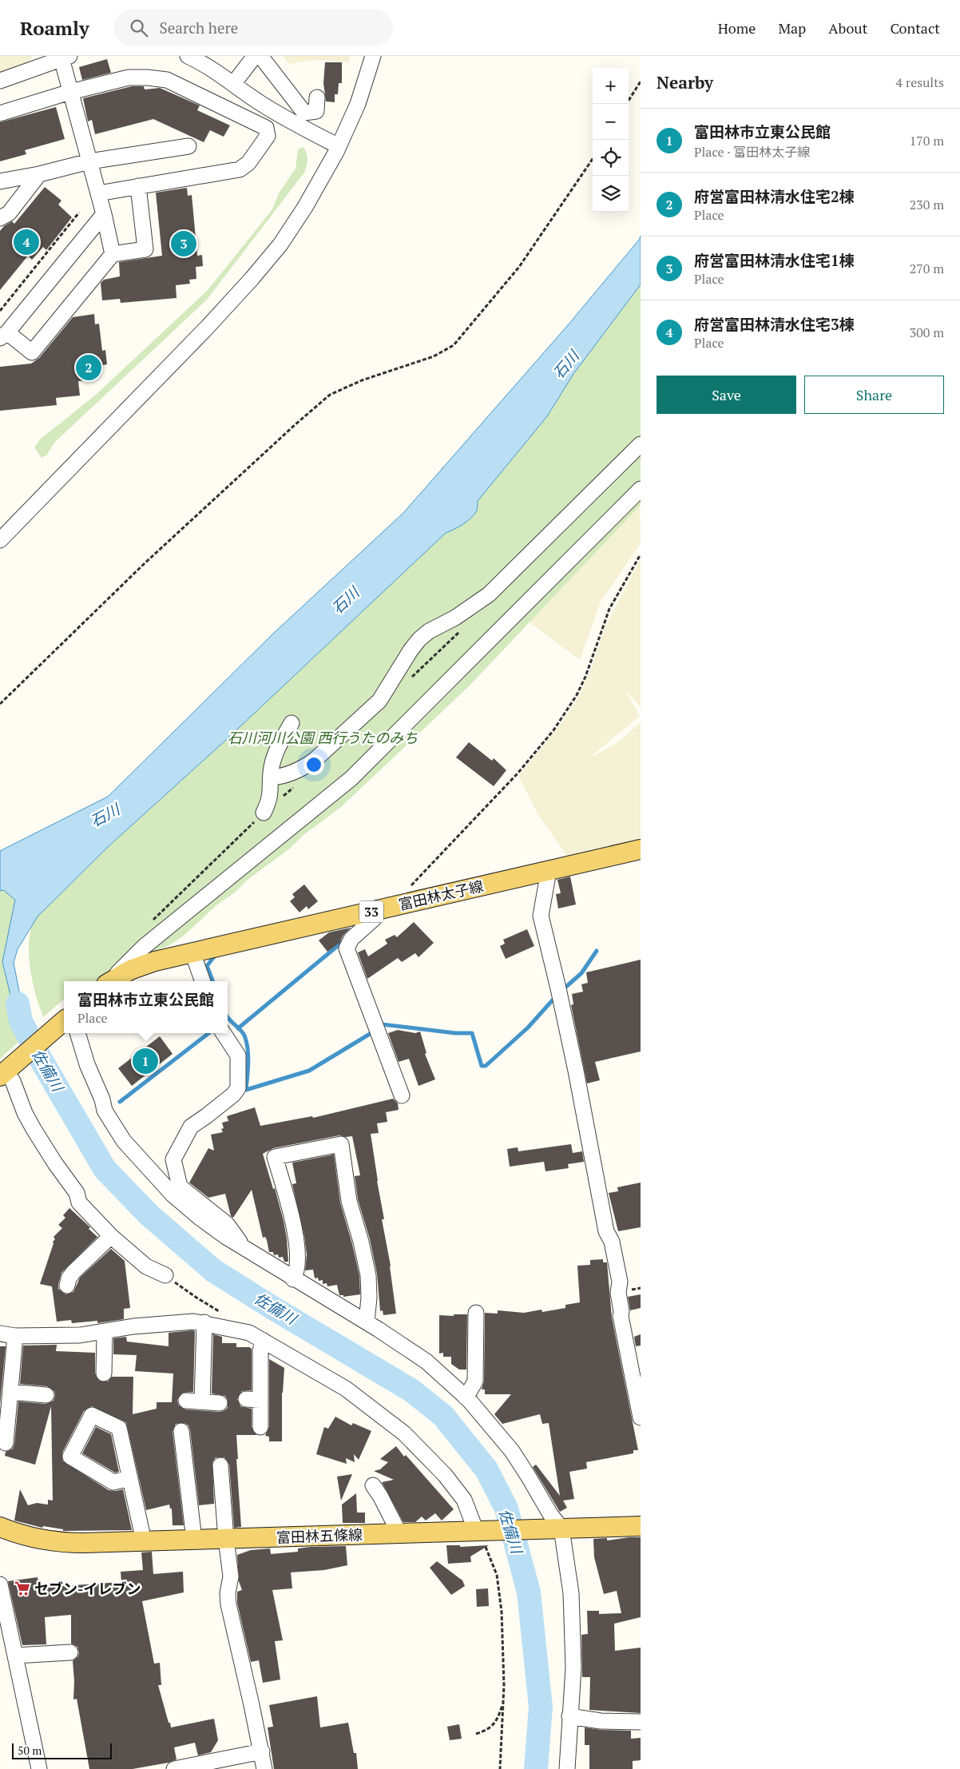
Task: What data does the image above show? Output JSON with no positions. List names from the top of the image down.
{
  "streets": {
    "main road": ["富田林太子線", "33", "富田林五條線"]
  },
  "water": ["石川", "佐備川"],
  "parks": ["石川河川公園 西行うたのみち"],
  "places": {
    "supermarket": ["セブン-イレブン"]
  },
  "scale_bar": "50 m",
  "page": {
    "header": "Roamly",
    "search": "Search here",
    "nav": [
      "Home",
      "Map",
      "About",
      "Contact"
    ],
    "heading": ["Nearby", "4 results"],
    "map_buttons": ["+", "−"],
    "list": [
      {
        "mark": "1",
        "name": "富田林市立東公民館",
        "note": "Place · 富田林太子線",
        "value": "170 m"
      },
      {
        "mark": "2",
        "name": "府営富田林清水住宅2棟",
        "note": "Place",
        "value": "230 m"
      },
      {
        "mark": "3",
        "name": "府営富田林清水住宅1棟",
        "note": "Place",
        "value": "270 m"
      },
      {
        "mark": "4",
        "name": "府営富田林清水住宅3棟",
        "note": "Place",
        "value": "300 m"
      }
    ],
    "pins": [
      "4",
      "3",
      "2",
      "1"
    ],
    "buttons": ["Save", "Share"],
    "popup": ["富田林市立東公民館", "Place"],
    "scale": "50 m"
  }
}
